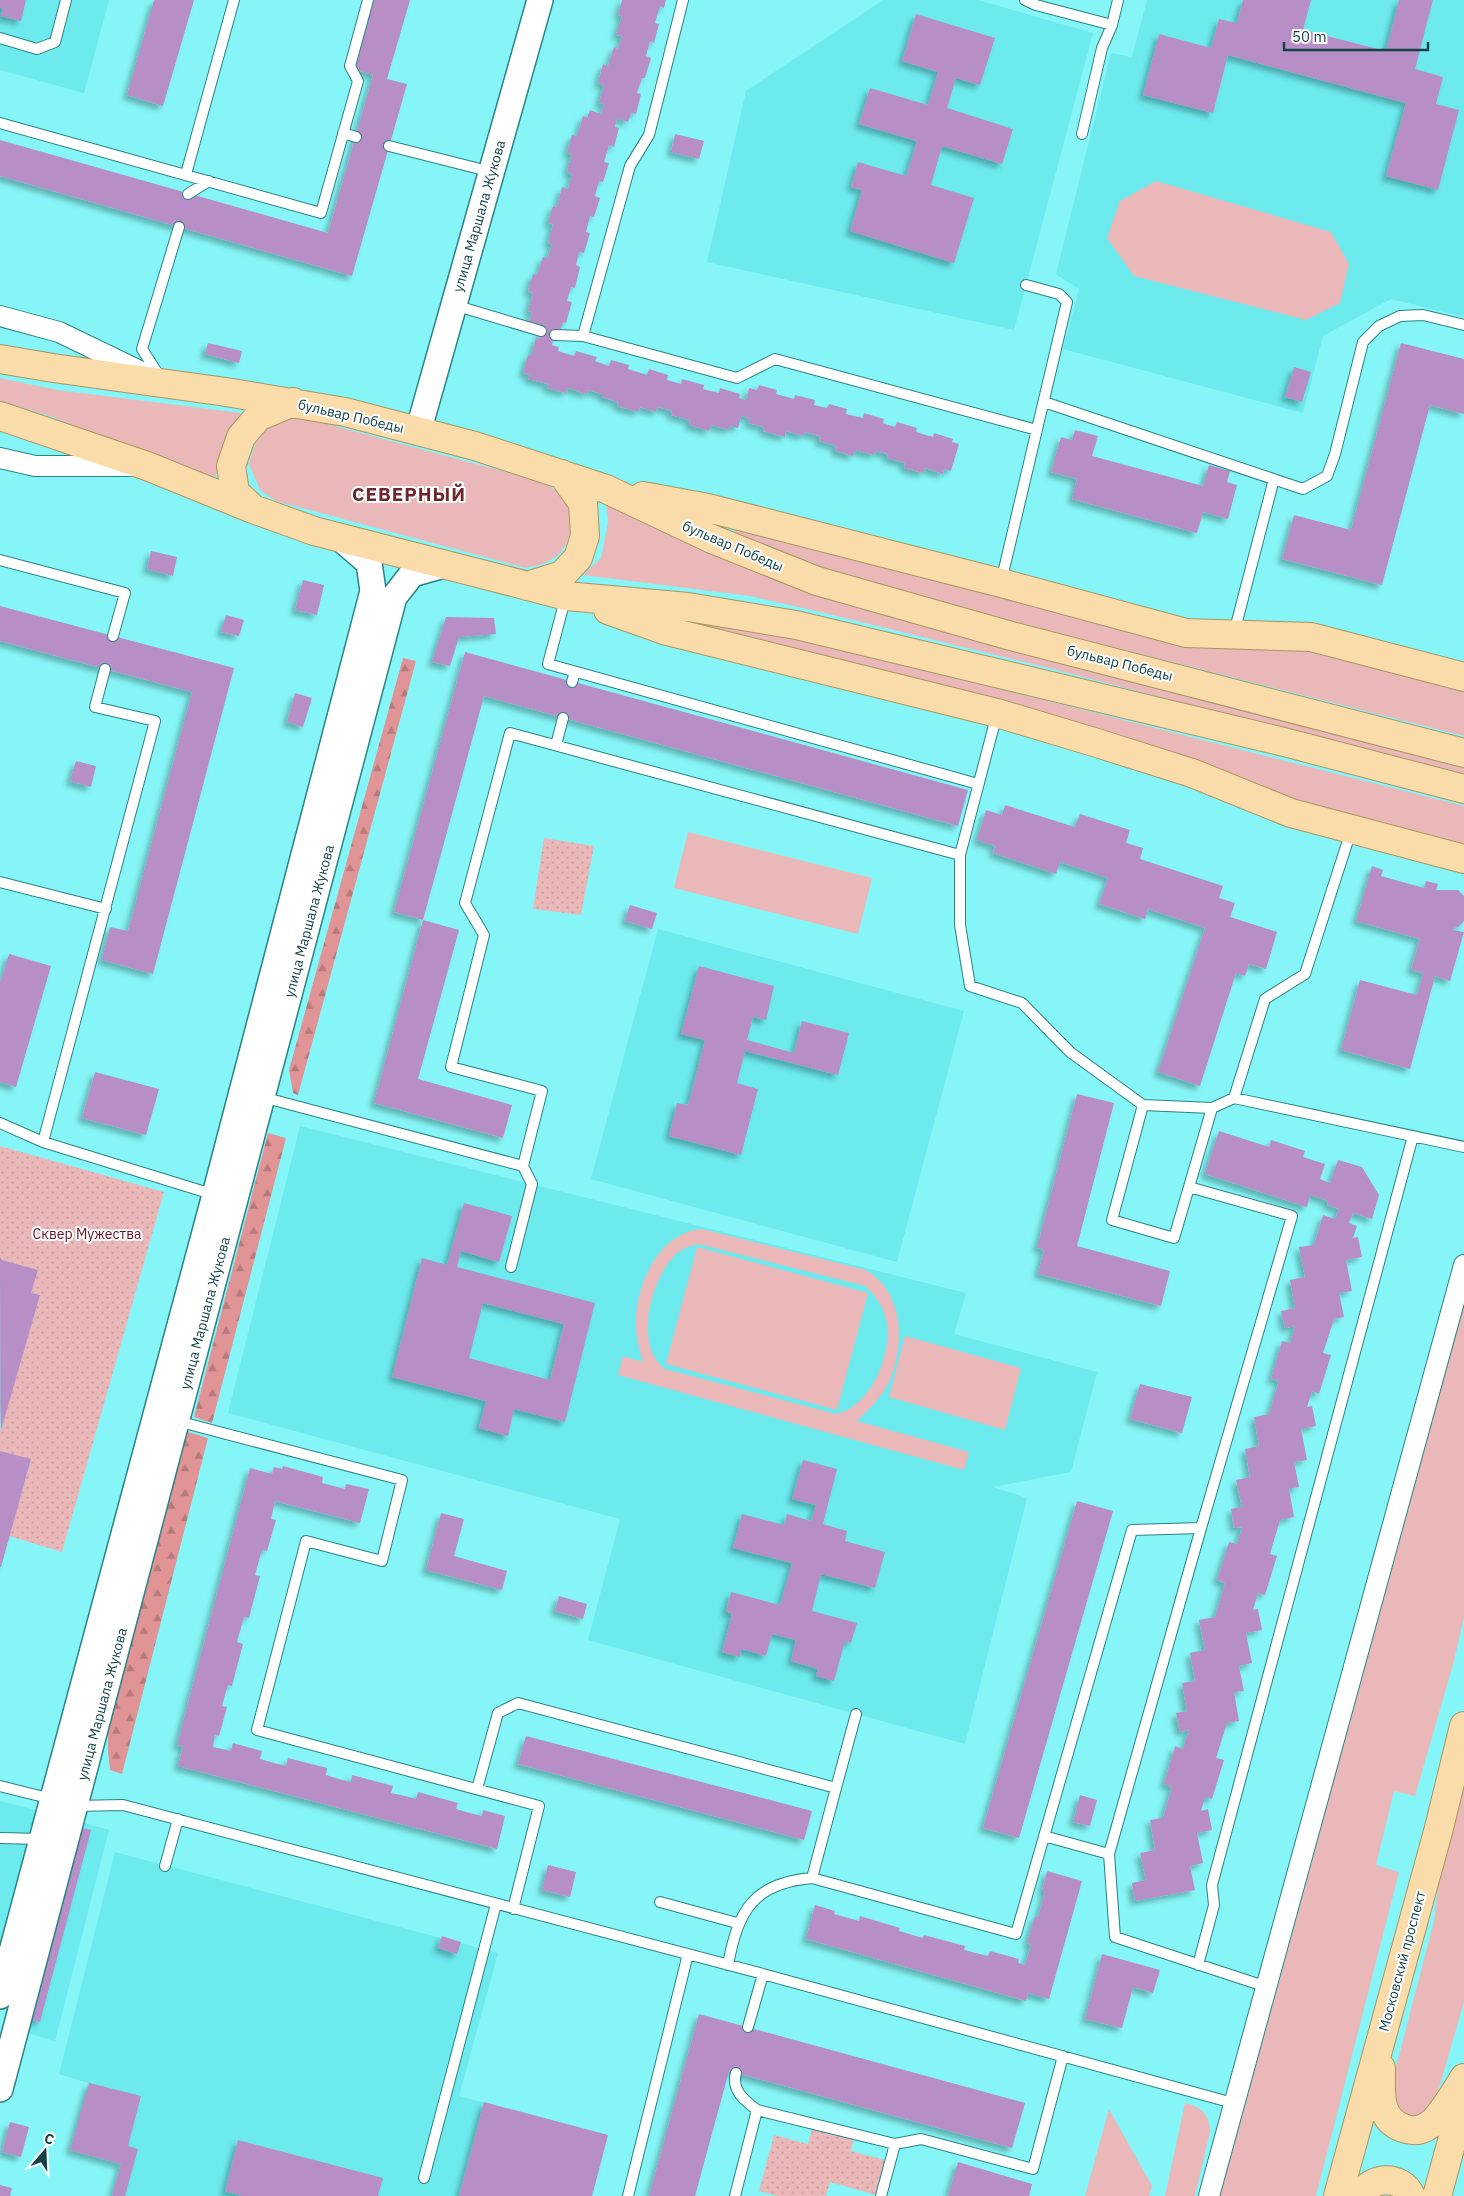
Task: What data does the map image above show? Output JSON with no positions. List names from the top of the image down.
{
  "streets": {
    "main road": ["бульвар Победы", "Московский проспект"],
    "street": ["улица Маршала Жукова"]
  },
  "crossings": [
    ["улица Маршала Жукова", "бульвар Победы"]
  ],
  "districts": ["СЕВЕРНЫЙ"],
  "parks": ["Сквер Мужества"],
  "scale_bar": "50 m",
  "north": "top"
}
